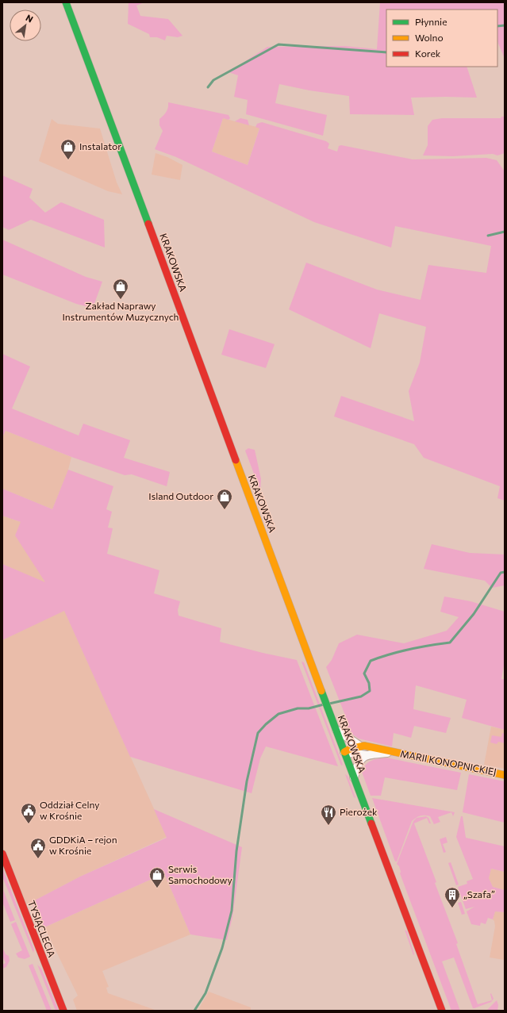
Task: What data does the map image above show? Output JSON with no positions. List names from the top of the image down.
{
  "streets": {
    "main road": ["KRAKOWSKA", "MARII KONOPNICKIEJ", "TYSIĄCLECIA"]
  },
  "crossings": [
    ["KRAKOWSKA", "MARII KONOPNICKIEJ"]
  ],
  "places": {
    "shop": [
      "Instalator",
      "Zakład Naprawy Instrumentów Muzycznych",
      "Island Outdoor",
      "Serwis Samochodowy"
    ],
    "public building": ["Oddział Celny w Krośnie", "GDDKiA – rejon w Krośnie"],
    "restaurant": ["Pierożek"],
    "building": ["„Szafa”"]
  },
  "legend": ["Płynnie", "Wolno", "Korek"],
  "north": "top right"
}
